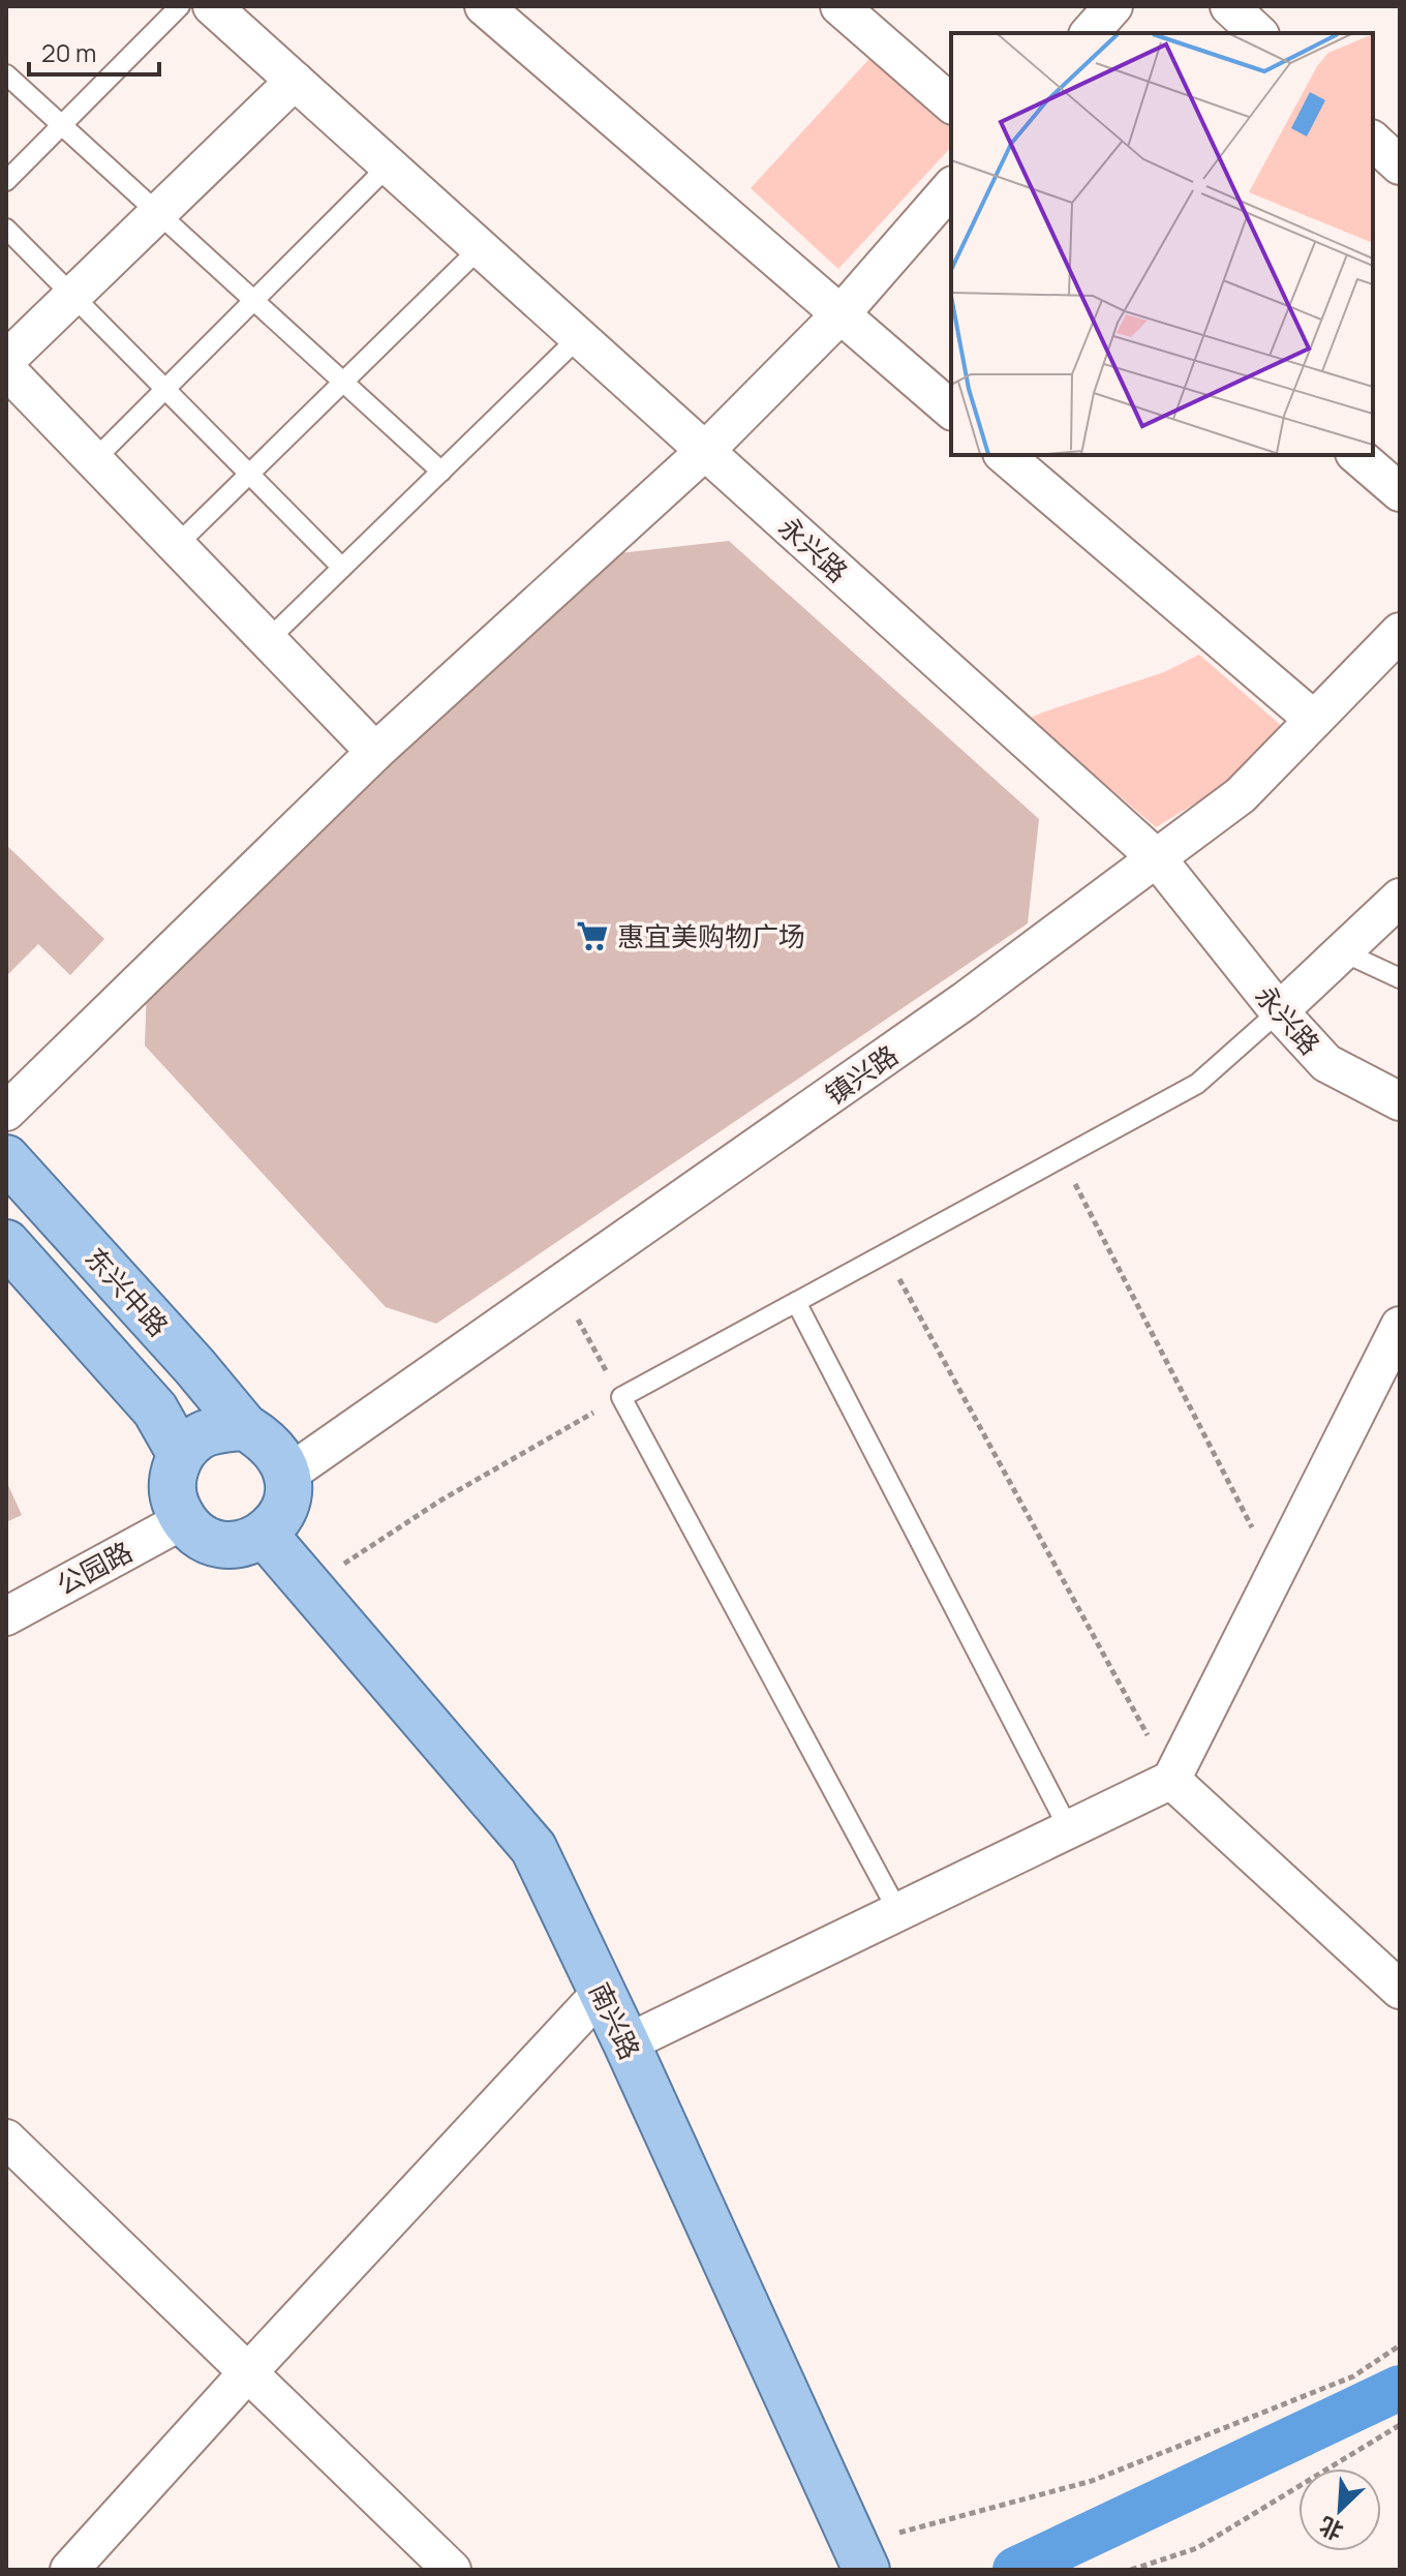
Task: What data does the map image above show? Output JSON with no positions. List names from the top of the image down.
{
  "streets": {
    "main road": ["东兴中路", "南兴路"],
    "street": ["永兴路", "镇兴路", "公园路"]
  },
  "crossings": [
    ["永兴路", "镇兴路"],
    ["镇兴路", "东兴中路"],
    ["镇兴路", "公园路"],
    ["镇兴路", "南兴路"],
    ["东兴中路", "公园路"],
    ["东兴中路", "南兴路"],
    ["公园路", "南兴路"]
  ],
  "places": {
    "supermarket": ["惠宜美购物广场"]
  },
  "scale_bar": "20 m",
  "north": "bottom left"
}
